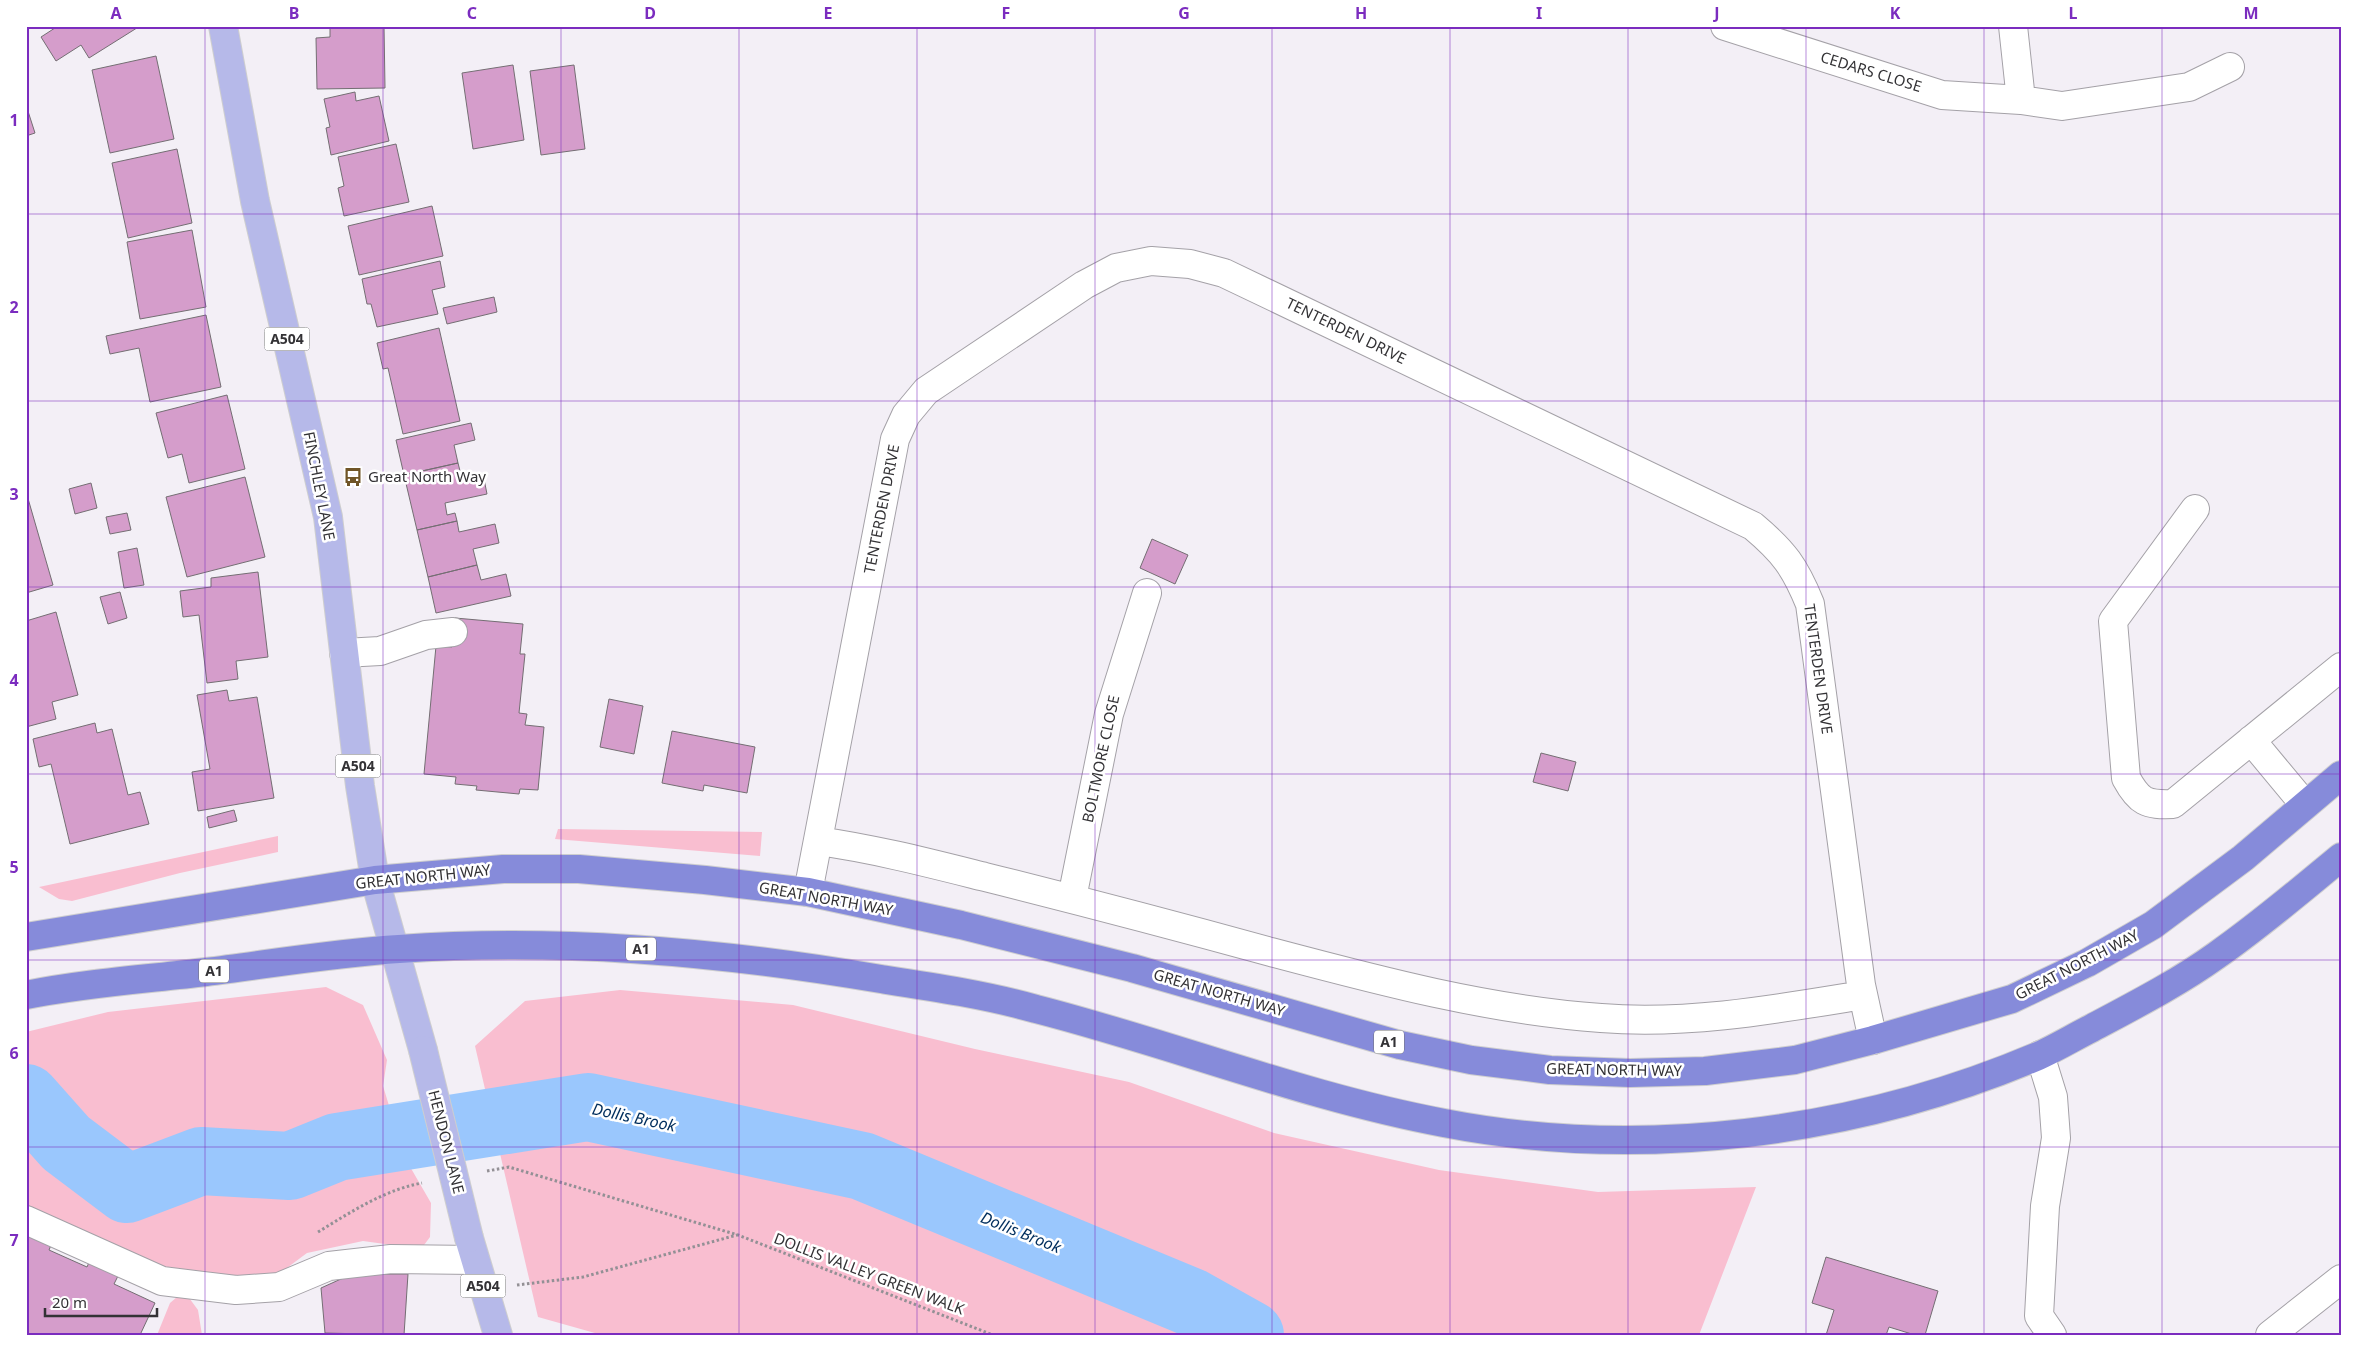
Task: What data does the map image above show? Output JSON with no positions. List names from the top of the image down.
{
  "streets": {
    "highway": ["GREAT NORTH WAY", "A1"],
    "main road": ["A504", "FINCHLEY LANE", "HENDON LANE"],
    "street": ["CEDARS CLOSE", "TENTERDEN DRIVE", "BOLTMORE CLOSE"],
    "path": ["DOLLIS VALLEY GREEN WALK"]
  },
  "crossings": [
    ["TENTERDEN DRIVE", "GREAT NORTH WAY"],
    ["FINCHLEY LANE", "GREAT NORTH WAY"],
    ["FINCHLEY LANE", "A1"],
    ["FINCHLEY LANE", "HENDON LANE"],
    ["A1", "HENDON LANE"]
  ],
  "water": ["Dollis Brook"],
  "places": {
    "bus stop": ["Great North Way"]
  },
  "scale_bar": "20 m",
  "grid": {
    "columns": [
      "A",
      "B",
      "C",
      "D",
      "E",
      "F",
      "G",
      "H",
      "I",
      "J",
      "K",
      "L",
      "M"
    ],
    "rows": [
      "1",
      "2",
      "3",
      "4",
      "5",
      "6",
      "7"
    ]
  }
}
